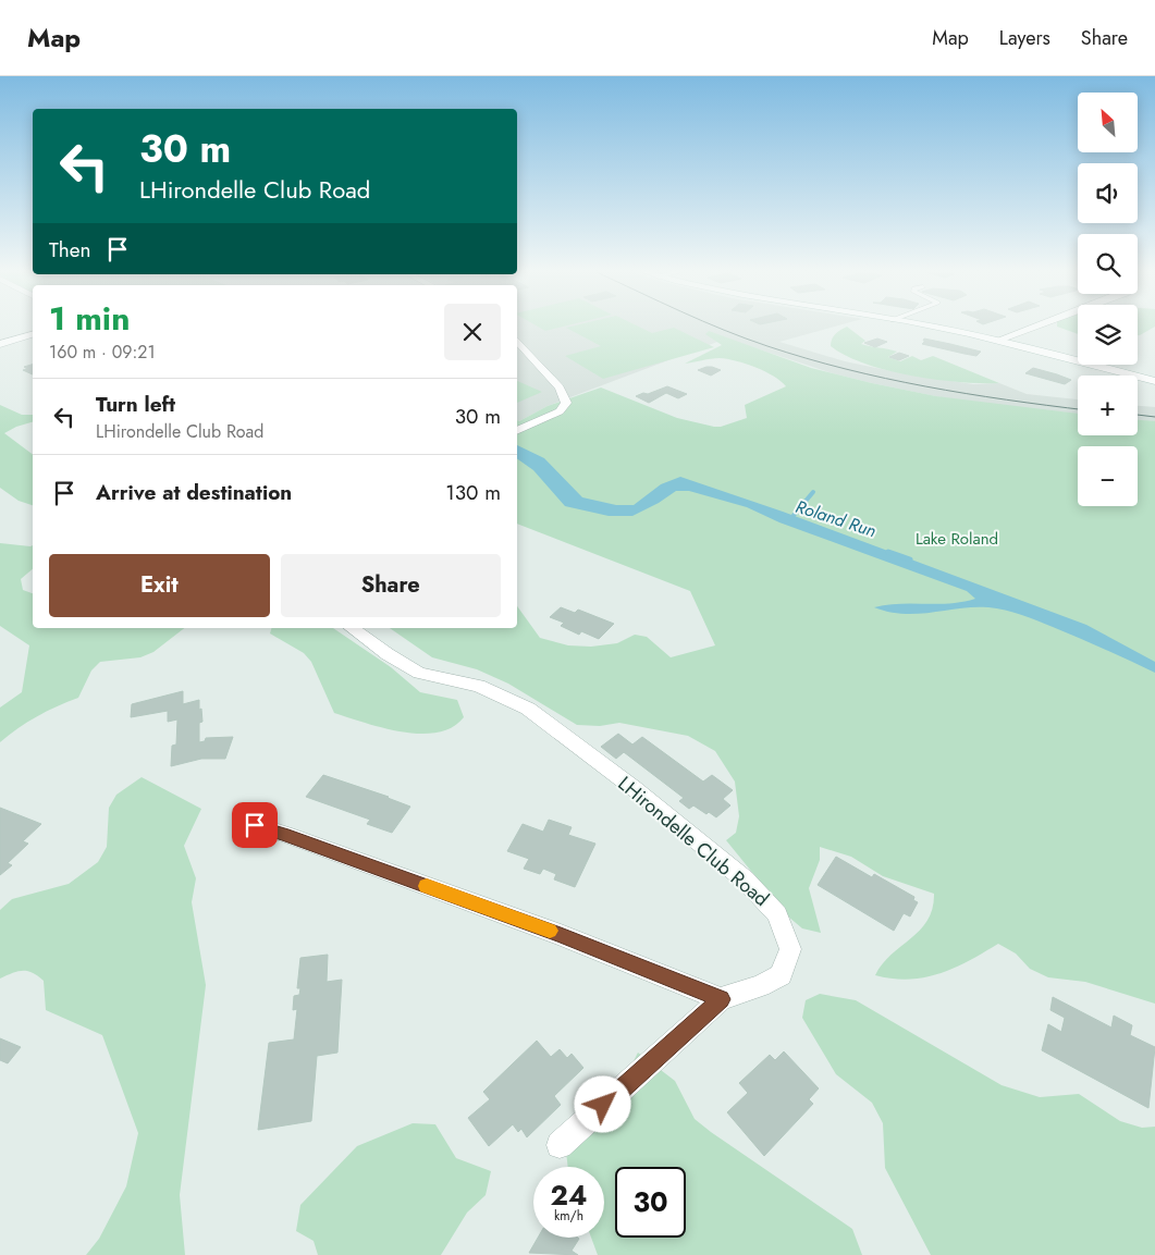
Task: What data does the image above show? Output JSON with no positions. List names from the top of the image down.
{
  "streets": {
    "street": ["LHirondelle Club Road"]
  },
  "water": ["Roland Run"],
  "parks": ["Lake Roland"],
  "north": "top left",
  "page": {
    "header": "Map",
    "nav": ["Map", "Layers", "Share"],
    "map_buttons": ["+", "−"],
    "turn": ["30 m", "LHirondelle Club Road"],
    "then": "Then",
    "heading": ["1 min", "160 m · 09:21"],
    "list": [
      {
        "name": "Turn left",
        "note": "LHirondelle Club Road",
        "value": "30 m"
      },
      {
        "name": "Arrive at destination",
        "value": "130 m"
      }
    ],
    "buttons": ["Exit", "Share"],
    "speed": "24 km/h",
    "limit": "30"
  }
}
